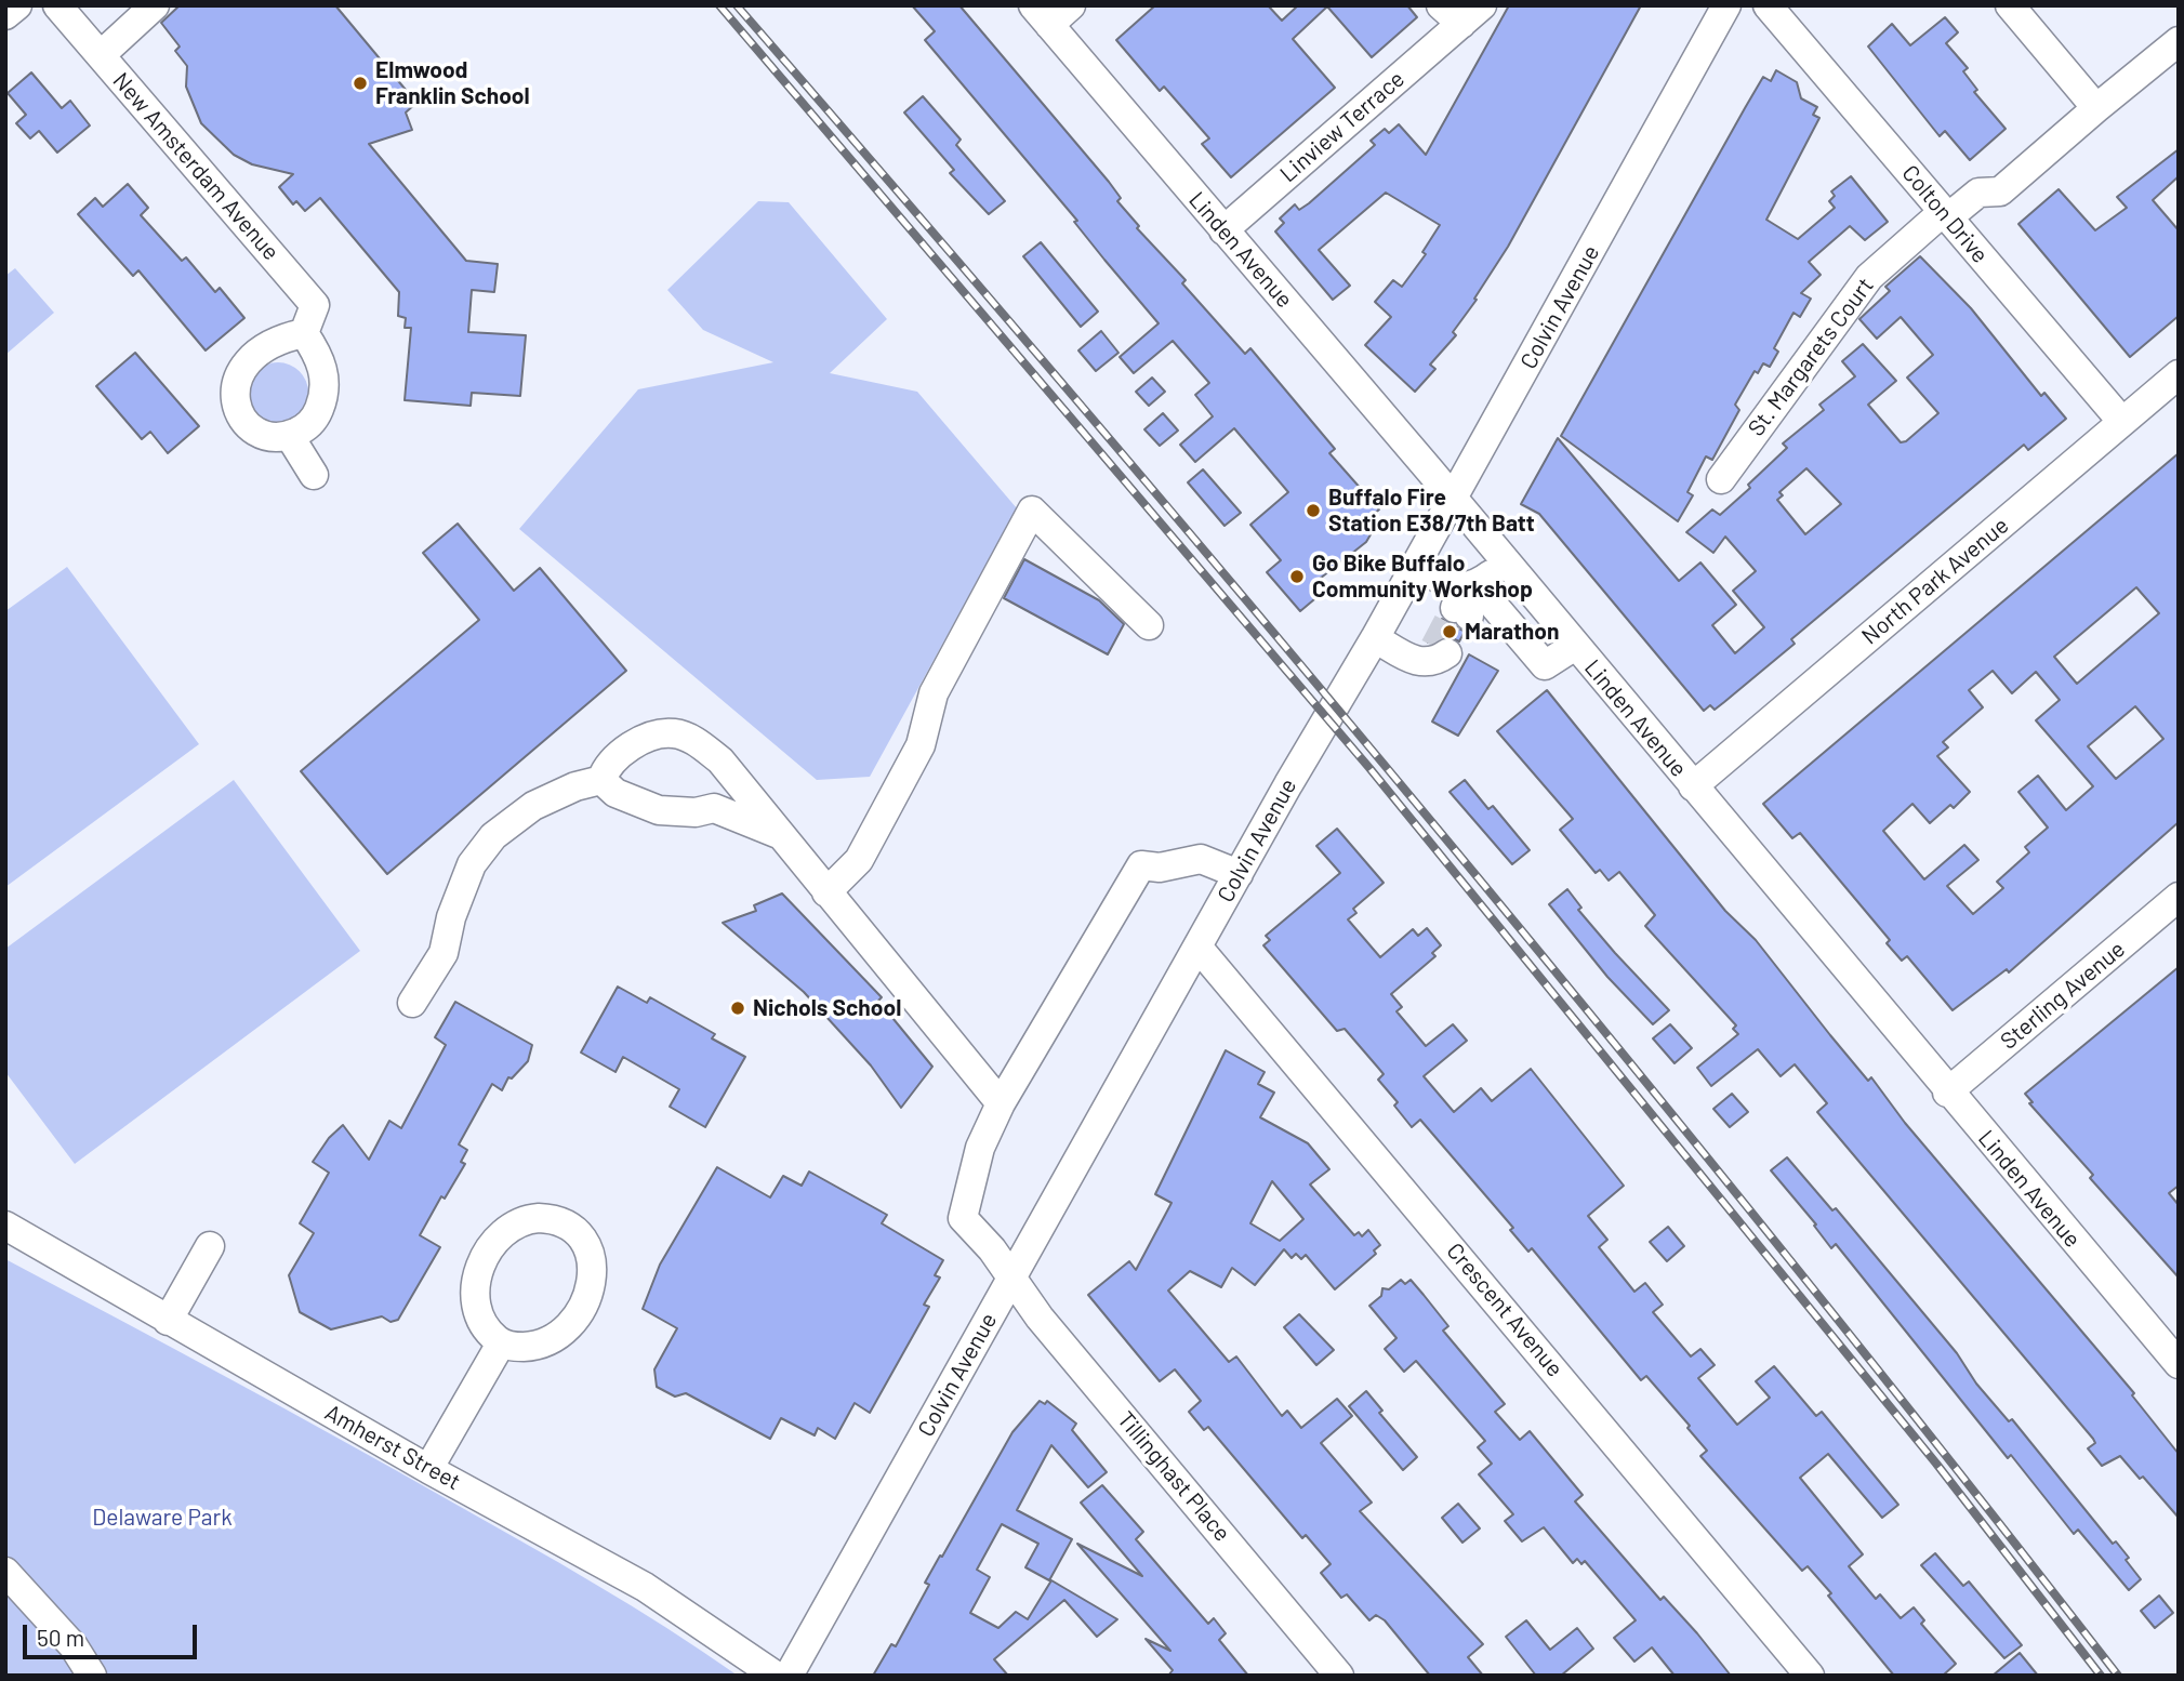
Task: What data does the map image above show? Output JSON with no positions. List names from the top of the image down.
{
  "streets": {
    "street": [
      "Linview Terrace",
      "New Amsterdam Avenue",
      "Colton Drive",
      "Linden Avenue",
      "Colvin Avenue",
      "St. Margarets Court",
      "North Park Avenue",
      "Sterling Avenue",
      "Crescent Avenue",
      "Amherst Street",
      "Tillinghast Place"
    ]
  },
  "crossings": [
    ["Linview Terrace", "Linden Avenue"],
    ["Colton Drive", "St. Margarets Court"],
    ["Colton Drive", "North Park Avenue"],
    ["Linden Avenue", "Colvin Avenue"],
    ["Linden Avenue", "North Park Avenue"],
    ["Linden Avenue", "Sterling Avenue"],
    ["Colvin Avenue", "Crescent Avenue"],
    ["Colvin Avenue", "Tillinghast Place"]
  ],
  "parks": ["Delaware Park"],
  "places": [
    "Elmwood Franklin School",
    "Buffalo Fire Station E38/7th Batt",
    "Go Bike Buffalo Community Workshop",
    "Marathon",
    "Nichols School"
  ],
  "scale_bar": "50 m"
}
